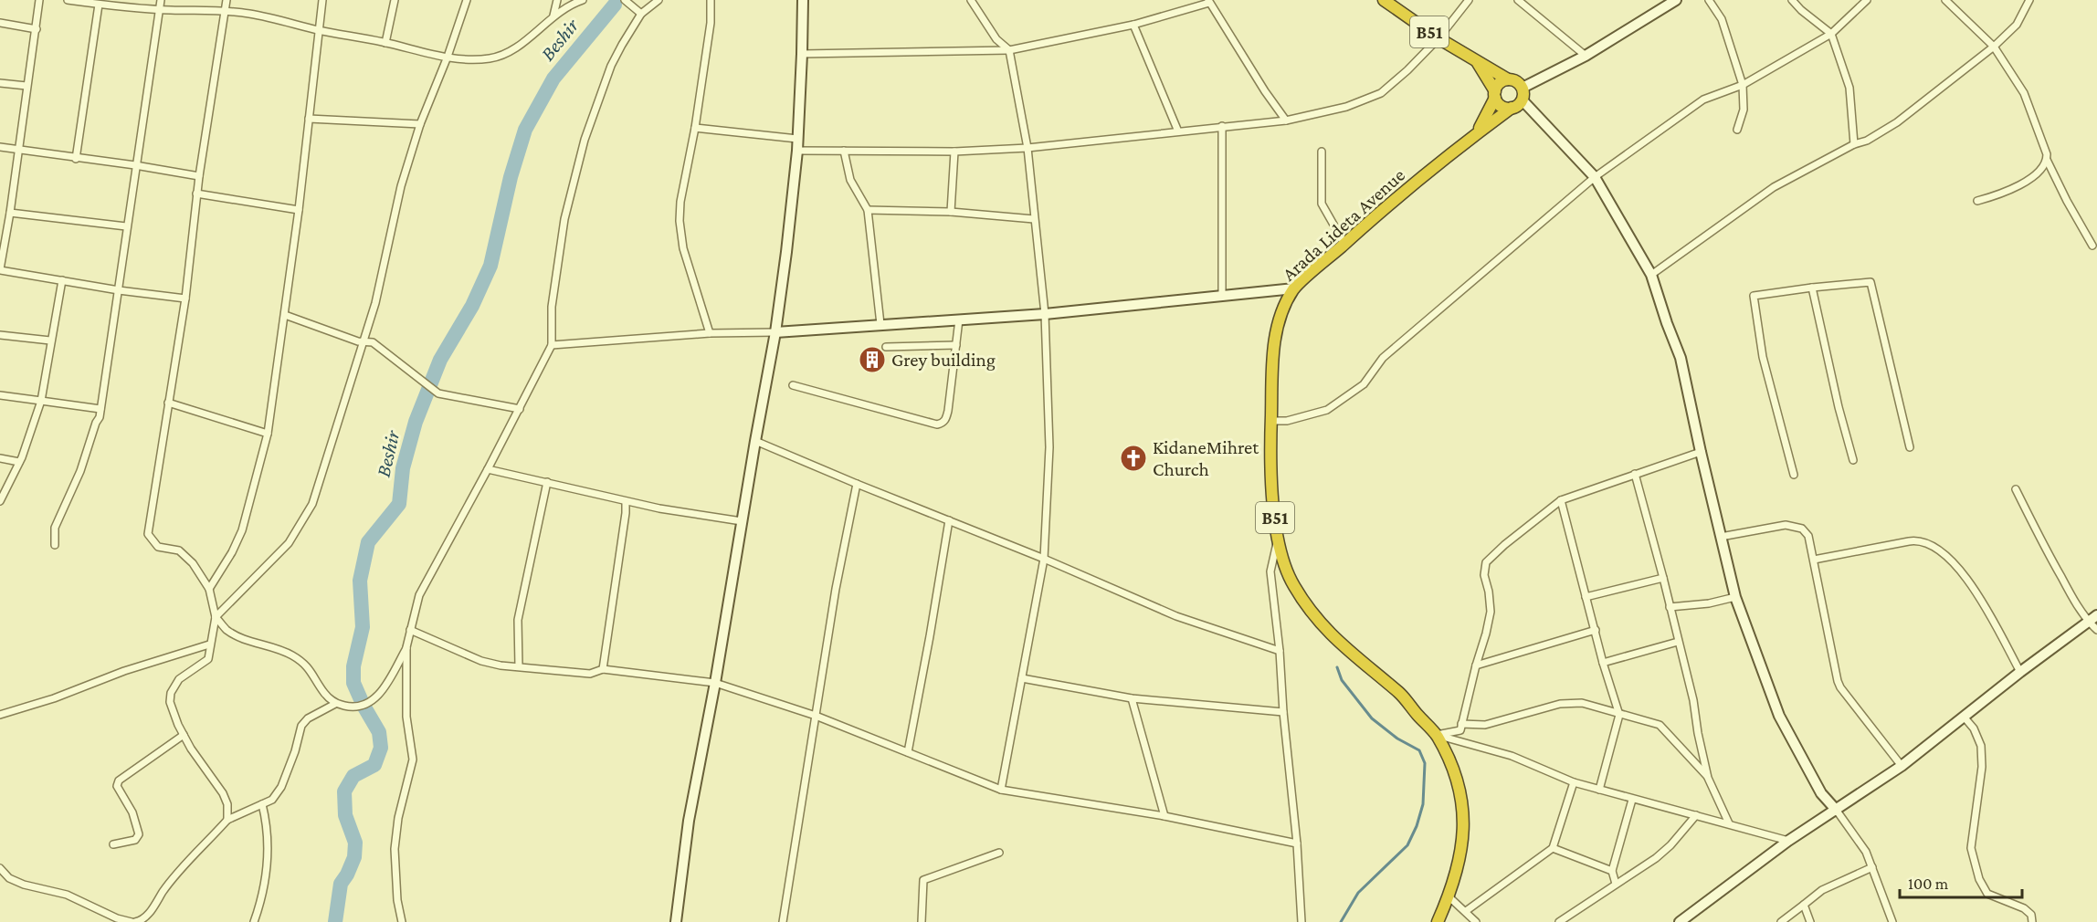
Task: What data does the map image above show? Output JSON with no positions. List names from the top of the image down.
{
  "streets": {
    "highway": ["B51", "Arada Lideta Avenue"]
  },
  "crossings": [
    ["B51", "Arada Lideta Avenue"]
  ],
  "water": ["Beshir"],
  "places": {
    "building": ["Grey building"],
    "church": ["KidaneMihret Church"]
  },
  "scale_bar": "100 m"
}
